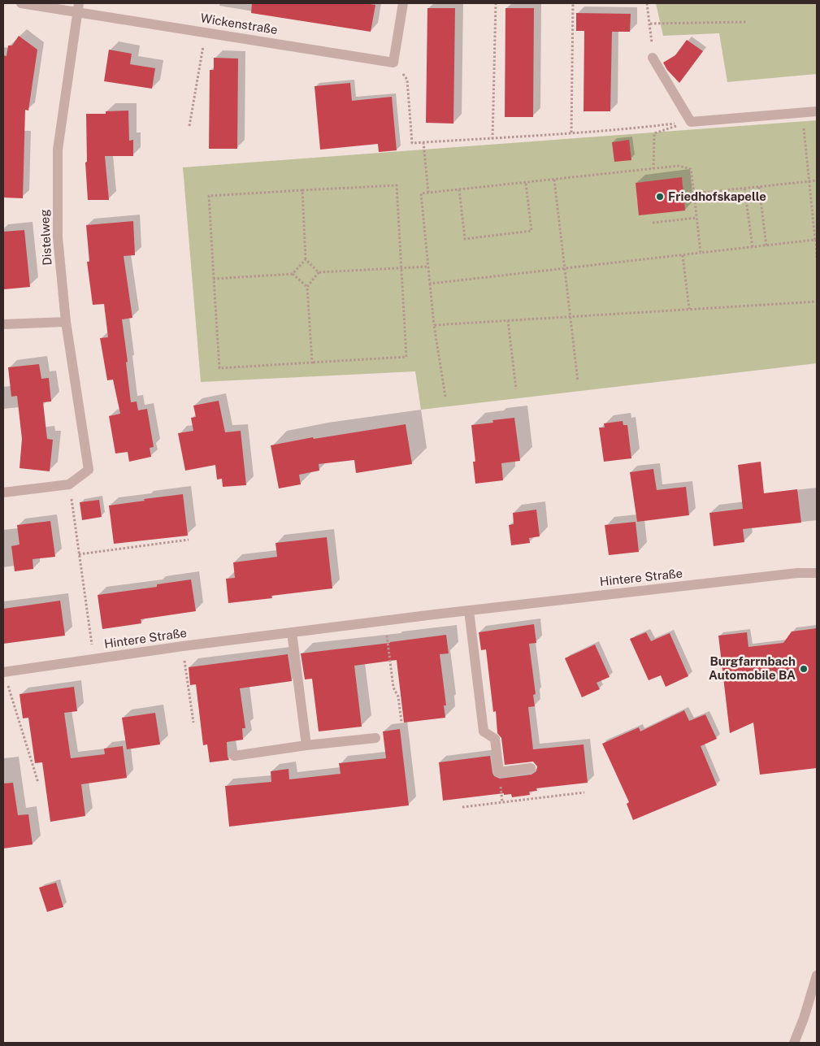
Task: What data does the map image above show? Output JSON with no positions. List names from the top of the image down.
{
  "streets": {
    "street": ["Wickenstraße", "Distelweg", "Hintere Straße"]
  },
  "crossings": [
    ["Wickenstraße", "Distelweg"]
  ],
  "places": ["Friedhofskapelle", "Burgfarrnbach Automobile BA"]
}
